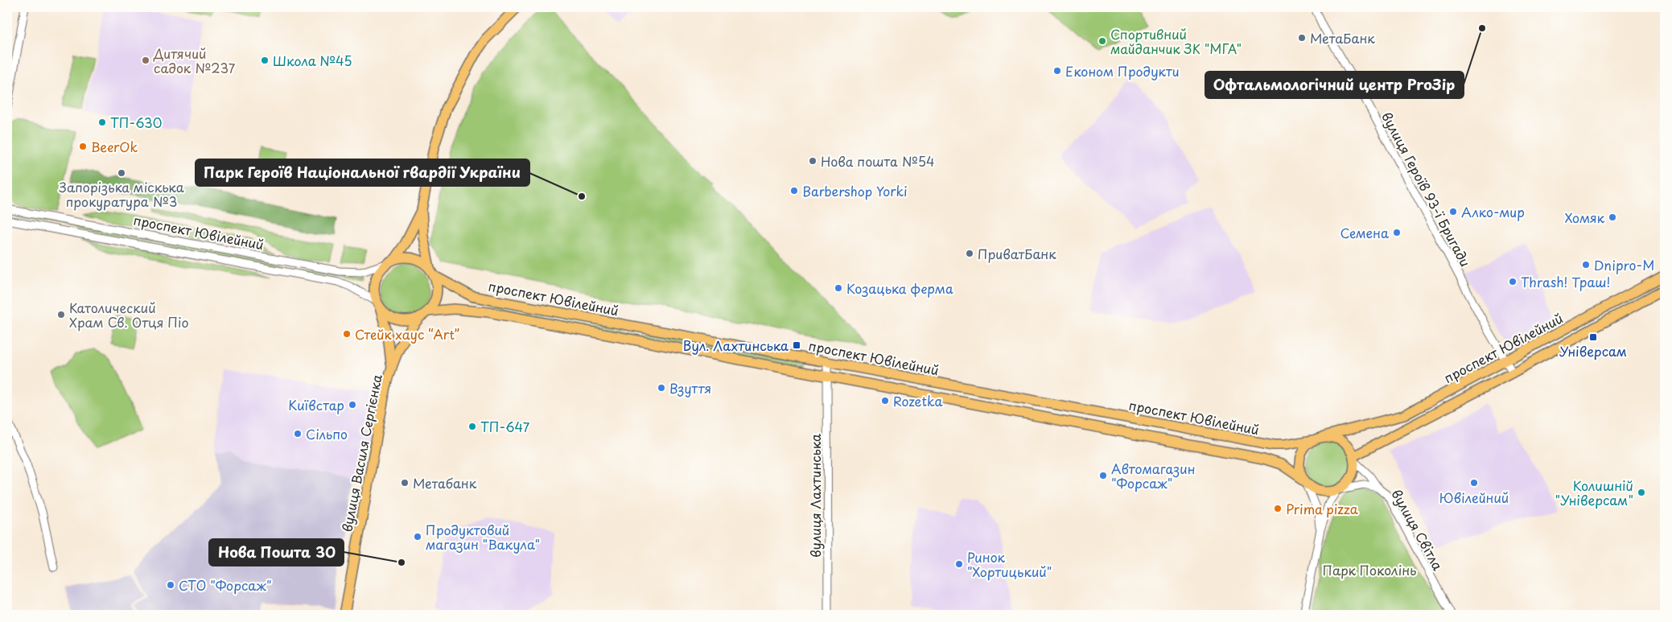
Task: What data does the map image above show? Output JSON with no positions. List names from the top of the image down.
{
  "streets": {
    "main road": ["проспект Ювілейний", "вулиця Василя Сергієнка"],
    "street": ["вулиця Героїв 93-ї Бригади", "вулиця Лахтинська", "вулиця Світла"]
  },
  "crossings": [
    ["вулиця Героїв 93-ї Бригади", "проспект Ювілейний"],
    ["проспект Ювілейний", "вулиця Василя Сергієнка"],
    ["проспект Ювілейний", "вулиця Лахтинська"],
    ["проспект Ювілейний", "вулиця Світла"]
  ],
  "parks": ["Парк Поколінь"],
  "places": {
    "other": [
      "Офтальмологічний центр ProЗір",
      "МетаБанк",
      "Спортивний майданчик ЗК \"МГА\"",
      "Дитячий садок №237",
      "Школа №45",
      "Економ Продукти",
      "ТП-630",
      "BeerOk",
      "Нова пошта №54",
      "Запорізька міскька прокуратура №3",
      "Barbershop Yorki",
      "Парк Героїв Національної гвардії України",
      "Алко-мир",
      "Хомяк",
      "Семена",
      "ПриватБанк",
      "Dnipro-M",
      "Thrash! Траш!",
      "Козацька ферма",
      "Католический Храм Св. Отця Піо",
      "Стейк хаус “Art”",
      "Взуття",
      "Rozetka",
      "Київстар",
      "ТП-647",
      "Сільпо",
      "Автомагазин \"Форсаж\"",
      "Метабанк",
      "Ювілейний",
      "Колишній \"Універсам\"",
      "Prima pizza",
      "Продуктовий магазин \"Вакула\"",
      "Нова Пошта 30",
      "Ринок \"Хортицький\"",
      "СТО \"Форсаж\""
    ],
    "transit": ["Універсам", "Вул. Лахтинська"]
  }
}
